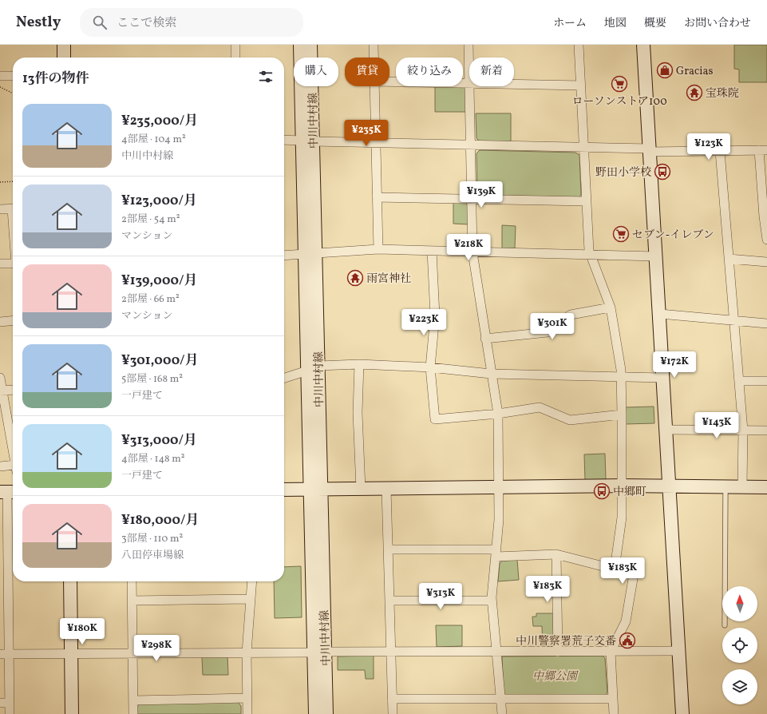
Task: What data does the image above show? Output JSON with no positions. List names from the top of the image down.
{
  "streets": {
    "street": ["中川中村線"]
  },
  "parks": ["中郷公園"],
  "places": {
    "shop": ["Gracias"],
    "supermarket": ["ローソンストア100", "セブン-イレブン"],
    "temple": ["宝珠院", "雨宮神社"],
    "bus stop": ["野田小学校", "中郷町"],
    "public building": ["中川警察署荒子交番"]
  },
  "north": "top",
  "page": {
    "header": "Nestly",
    "search": "ここで検索",
    "nav": [
      "ホーム",
      "地図",
      "概要",
      "お問い合わせ"
    ],
    "chip": [
      "購入",
      "賃貸",
      "絞り込み",
      "新着"
    ],
    "heading": "13件の物件",
    "list": [
      {
        "name": "¥235,000/月",
        "note": "4部屋 · 104 m² · 中川中村線"
      },
      {
        "name": "¥123,000/月",
        "note": "2部屋 · 54 m² · マンション"
      },
      {
        "name": "¥139,000/月",
        "note": "2部屋 · 66 m² · マンション"
      },
      {
        "name": "¥301,000/月",
        "note": "5部屋 · 168 m² · 一戸建て"
      },
      {
        "name": "¥313,000/月",
        "note": "4部屋 · 148 m² · 一戸建て"
      },
      {
        "name": "¥180,000/月",
        "note": "3部屋 · 110 m² · 八田停車場線"
      }
    ],
    "price": [
      "¥235K",
      "¥123K",
      "¥139K",
      "¥218K",
      "¥223K",
      "¥301K",
      "¥172K",
      "¥143K",
      "¥183K",
      "¥183K",
      "¥313K",
      "¥180K",
      "¥298K"
    ]
  }
}
